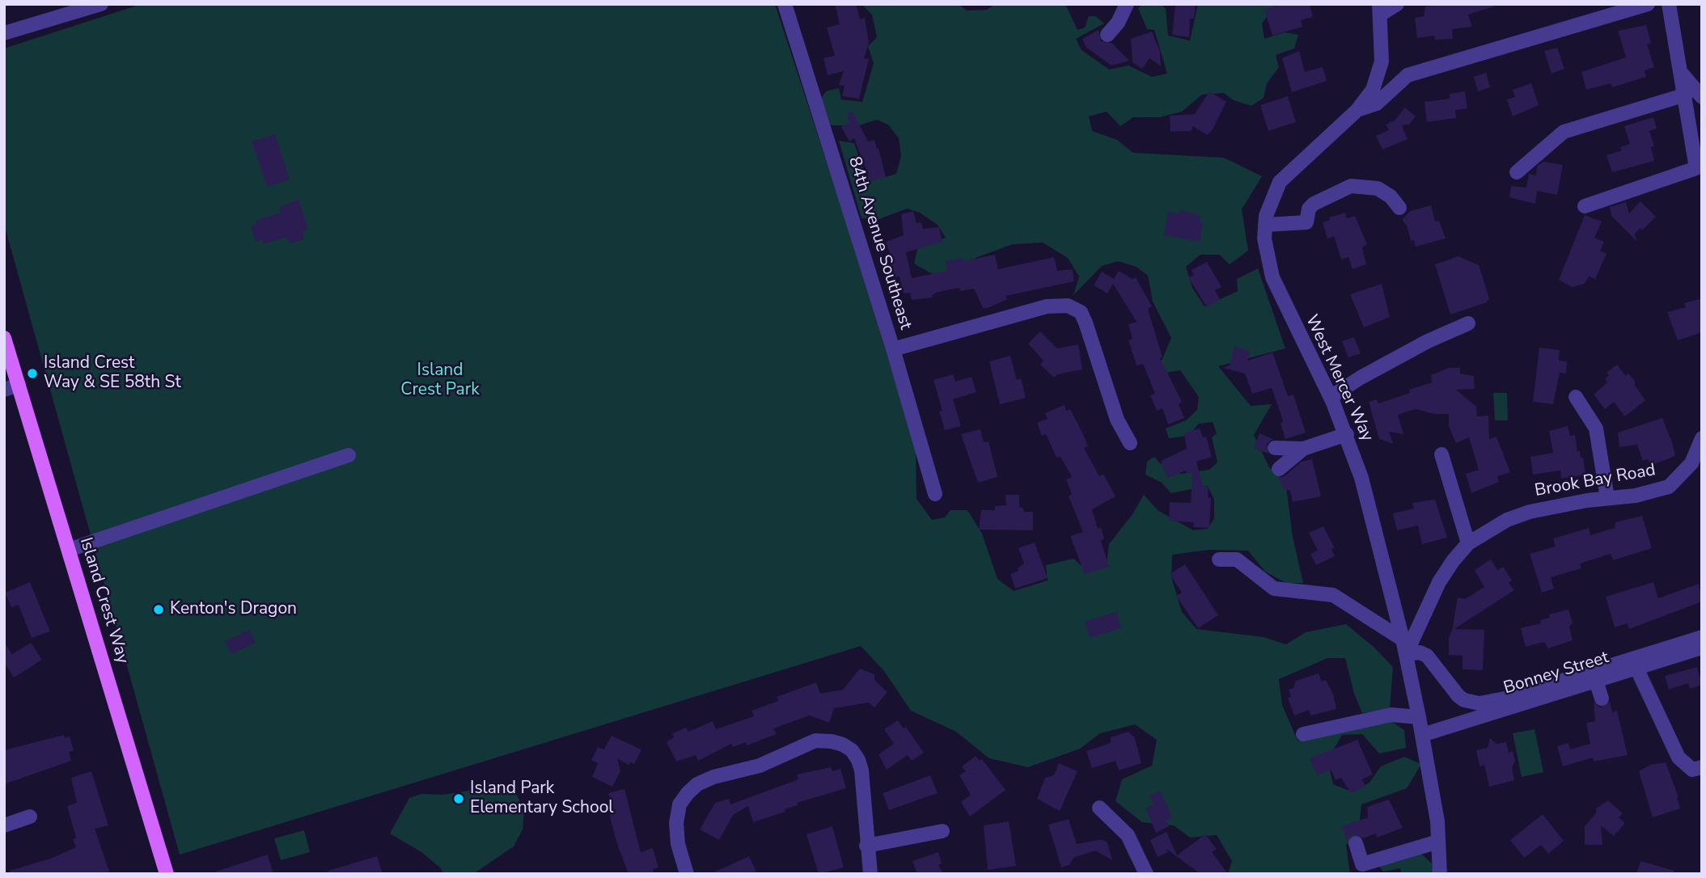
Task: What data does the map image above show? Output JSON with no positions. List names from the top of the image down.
{
  "streets": {
    "main road": ["Island Crest Way"],
    "street": [
      "84th Avenue Southeast",
      "West Mercer Way",
      "Brook Bay Road",
      "Bonney Street"
    ]
  },
  "crossings": [
    ["West Mercer Way", "Brook Bay Road"],
    ["West Mercer Way", "Bonney Street"]
  ],
  "parks": ["Island Crest Park"],
  "places": ["Island Crest Way & SE 58th St", "Kenton's Dragon", "Island Park Elementary School"]
}
